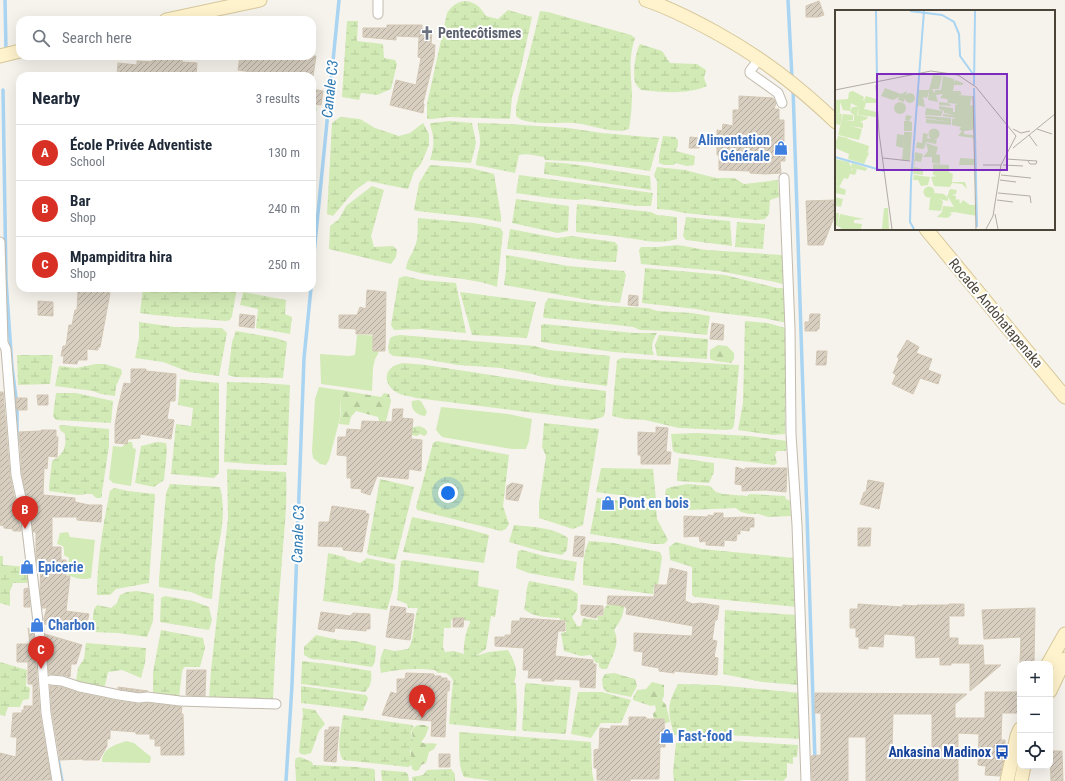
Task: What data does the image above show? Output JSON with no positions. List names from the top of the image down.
{
  "streets": {
    "main road": ["Rocade Andohatapenaka"]
  },
  "water": ["Canale C3"],
  "places": {
    "church": ["Pentecôtismes"],
    "shop": [
      "Alimentation Générale",
      "Pont en bois",
      "Epicerie",
      "Charbon",
      "Fast-food"
    ],
    "bus stop": ["Ankasina Madinox"]
  },
  "page": {
    "search": "Search here",
    "heading": ["Nearby", "3 results"],
    "list": [
      {
        "mark": "A",
        "name": "École Privée Adventiste",
        "note": "School",
        "value": "130 m"
      },
      {
        "mark": "B",
        "name": "Bar",
        "note": "Shop",
        "value": "240 m"
      },
      {
        "mark": "C",
        "name": "Mpampiditra hira",
        "note": "Shop",
        "value": "250 m"
      }
    ],
    "pins": ["B", "C", "A"],
    "map_buttons": ["+", "−"]
  }
}
